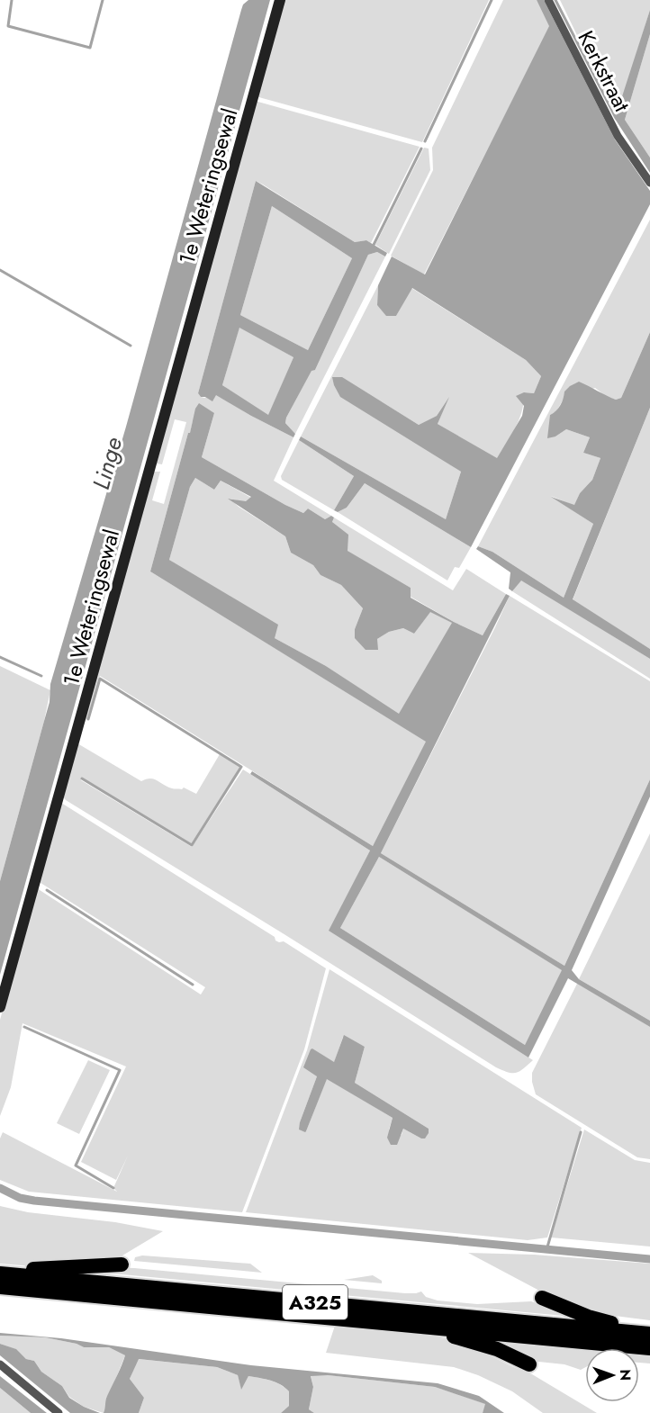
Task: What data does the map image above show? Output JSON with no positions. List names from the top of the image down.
{
  "streets": {
    "highway": ["A325"],
    "street": ["Kerkstraat", "1e Weteringsewal"]
  },
  "water": ["Linge"],
  "north": "right"
}
